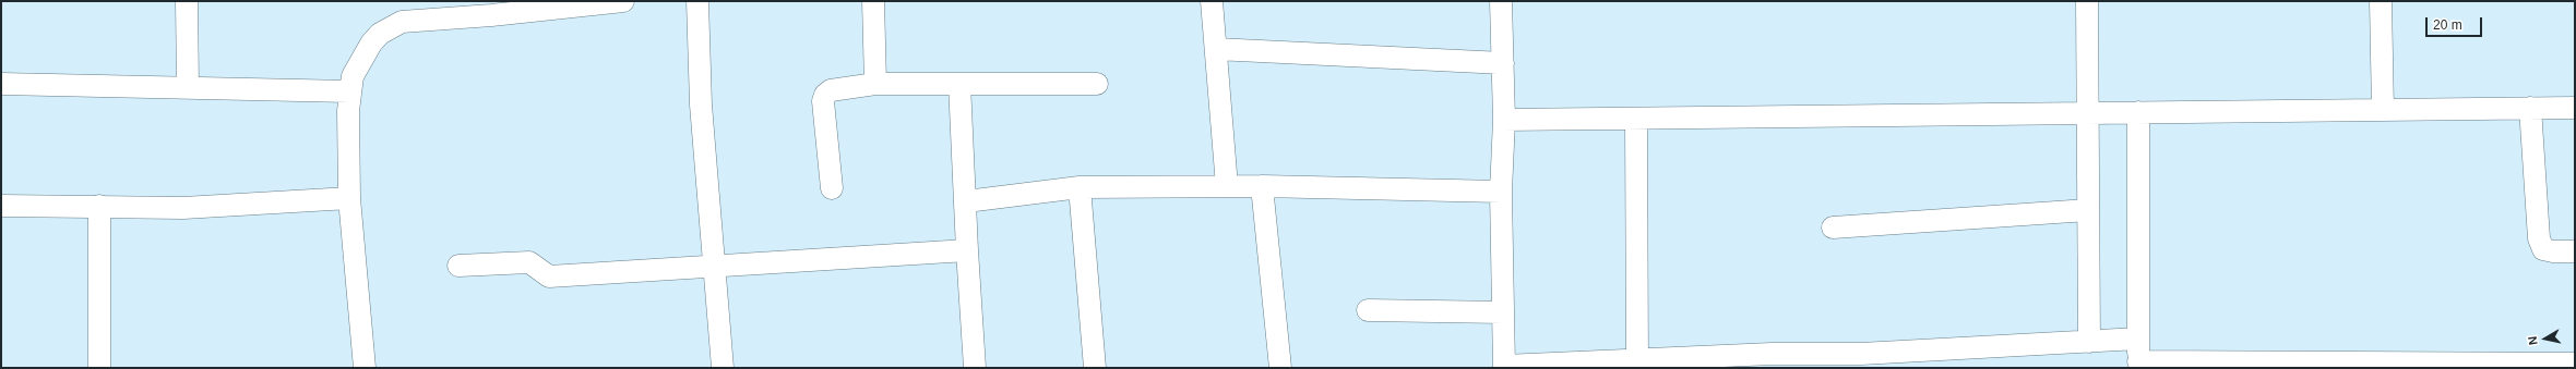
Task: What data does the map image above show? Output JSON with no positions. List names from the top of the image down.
{
  "scale_bar": "20 m",
  "north": "left"
}
